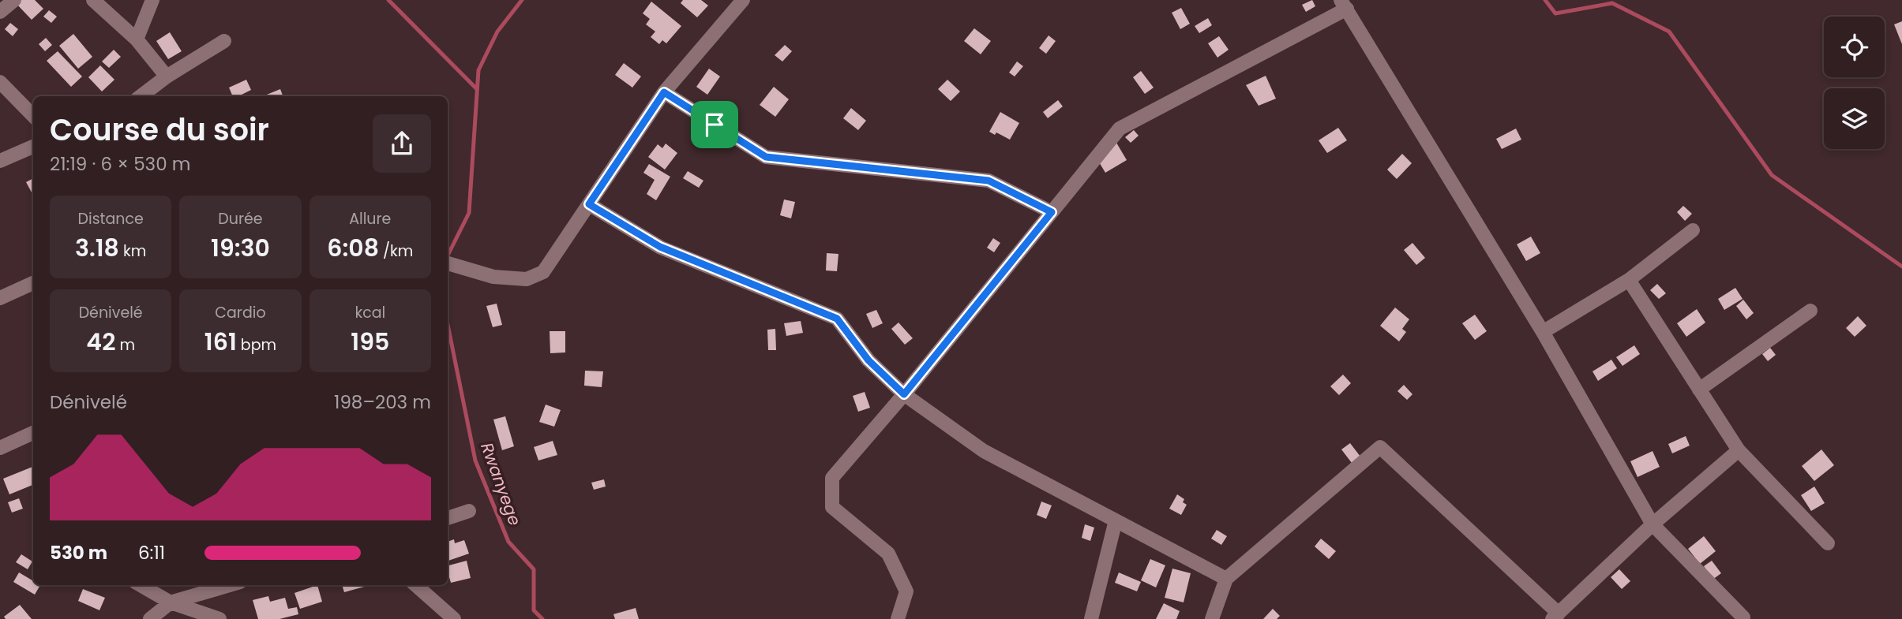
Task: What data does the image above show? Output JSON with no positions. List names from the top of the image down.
{
  "water": ["Rwanyege"],
  "page": {
    "heading": ["Course du soir", "21:19 · 6 × 530 m"],
    "stats": [
      ["Distance", "3.18 km"],
      ["Durée", "19:30"],
      ["Allure", "6:08 /km"],
      ["Dénivelé", "42 m"],
      ["Cardio", "161 bpm"],
      ["kcal", "195"]
    ],
    "chart": ["Dénivelé", "198–203 m"],
    "list": [
      {
        "name": "530 m",
        "note": "6:11"
      }
    ]
  }
}
